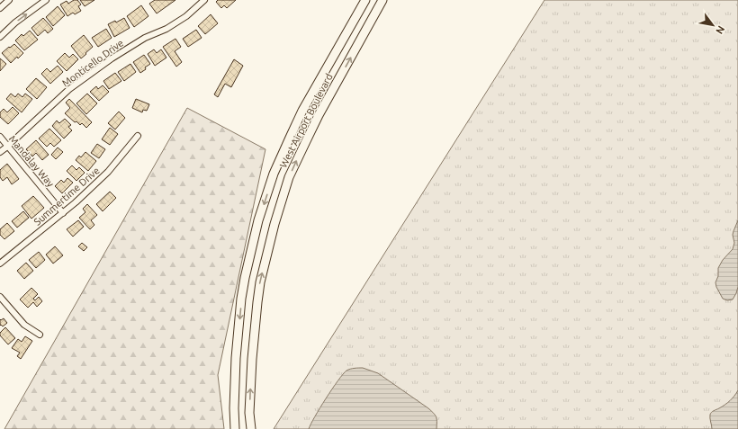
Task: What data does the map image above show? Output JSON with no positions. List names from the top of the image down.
{
  "streets": {
    "main road": ["West Airport Boulevard"],
    "street": ["Monticello Drive", "Mandalay Way", "Summertime Drive"]
  },
  "crossings": [
    ["Monticello Drive", "Mandalay Way"],
    ["Mandalay Way", "Summertime Drive"]
  ],
  "north": "bottom right"
}
